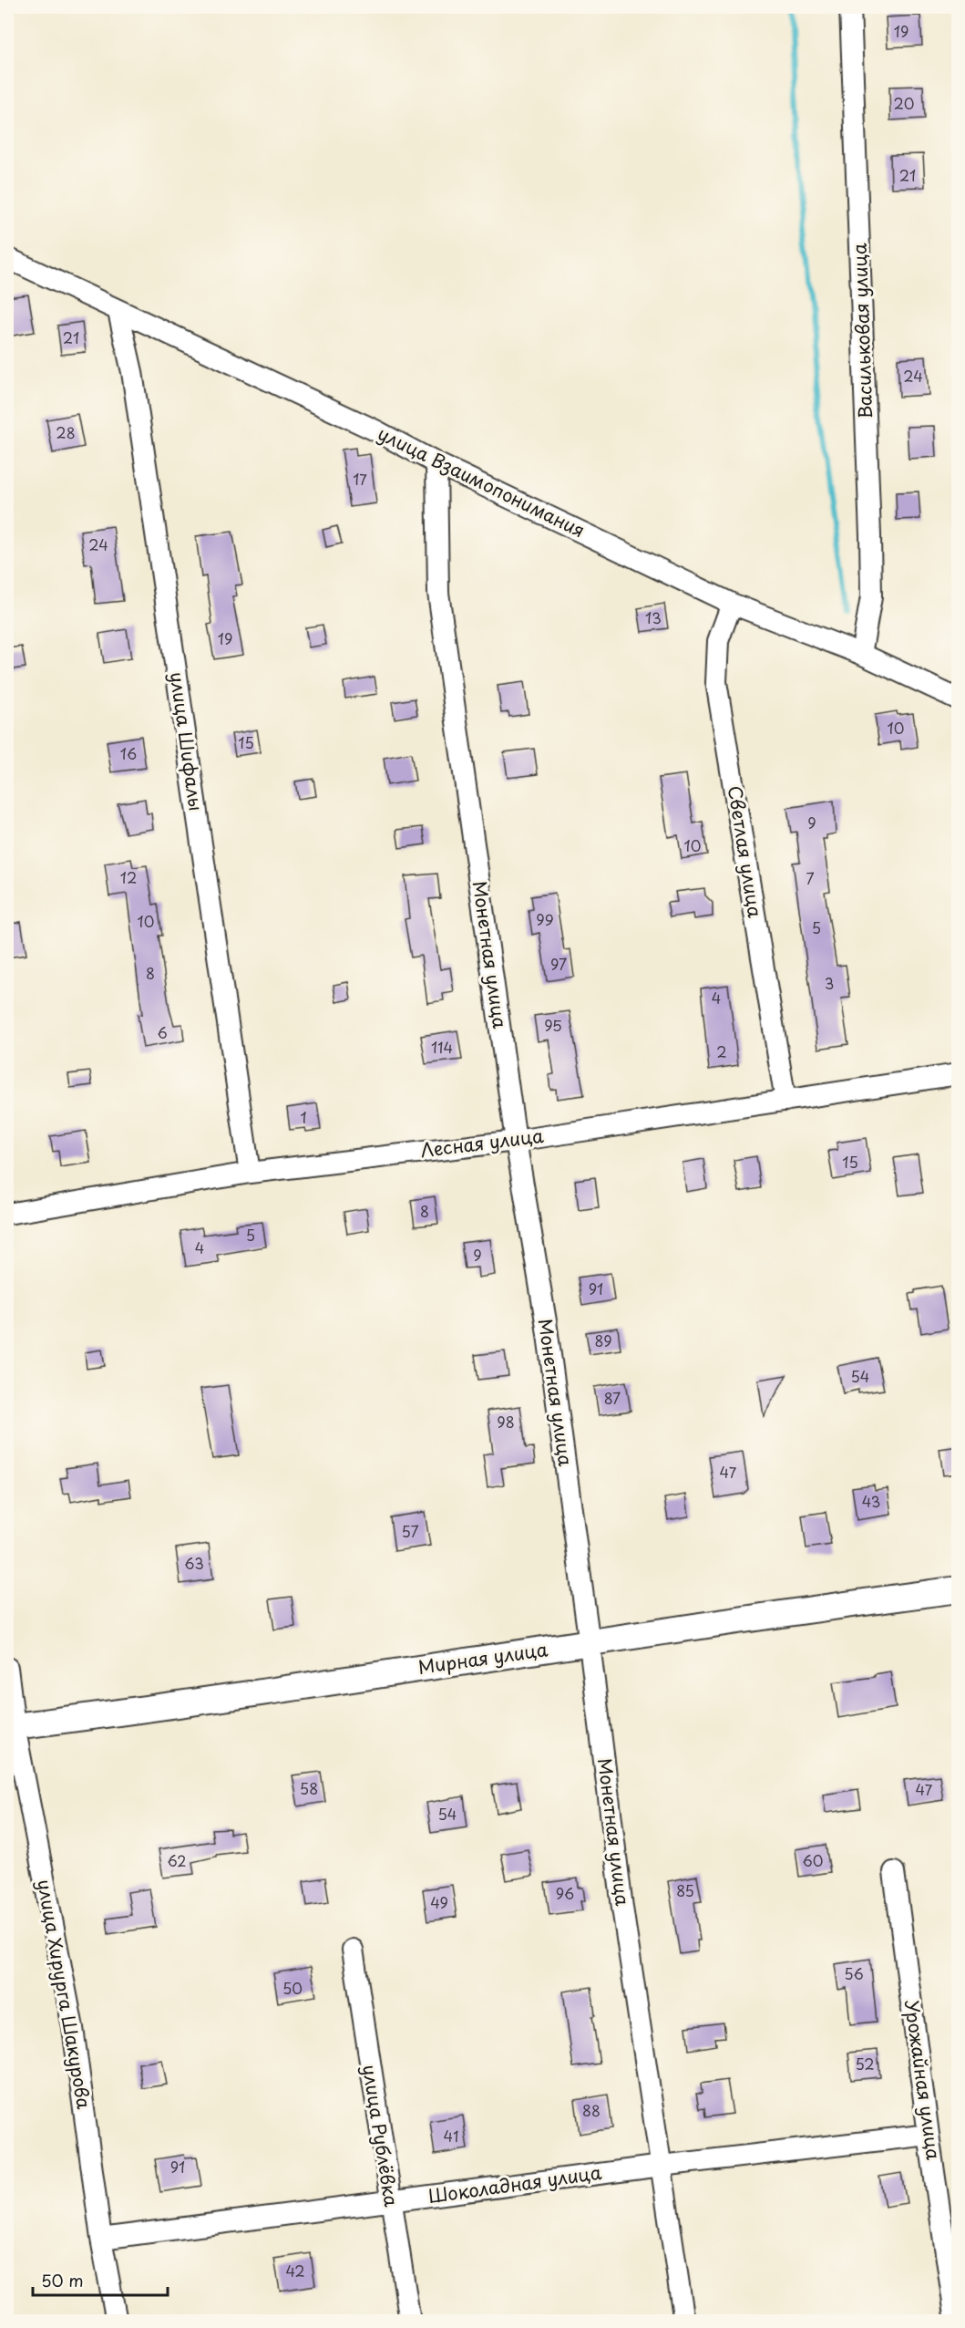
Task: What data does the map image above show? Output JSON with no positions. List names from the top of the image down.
{
  "streets": {
    "street": [
      "Васильковая улица",
      "улица Взаимопонимания",
      "улица Шифалы",
      "Светлая улица",
      "Монетная улица",
      "Лесная улица",
      "Мирная улица",
      "улица Хирурга Шакурова",
      "Урожайная улица",
      "улица Рублёвка",
      "Шоколадная улица"
    ]
  },
  "crossings": [
    ["Васильковая улица", "улица Взаимопонимания"],
    ["улица Взаимопонимания", "улица Шифалы"],
    ["улица Взаимопонимания", "Светлая улица"],
    ["улица Взаимопонимания", "Монетная улица"],
    ["улица Шифалы", "Лесная улица"],
    ["Светлая улица", "Лесная улица"],
    ["Монетная улица", "Лесная улица"],
    ["Монетная улица", "Мирная улица"],
    ["Монетная улица", "Шоколадная улица"],
    ["Мирная улица", "улица Хирурга Шакурова"],
    ["улица Хирурга Шакурова", "Шоколадная улица"],
    ["Урожайная улица", "Шоколадная улица"],
    ["улица Рублёвка", "Шоколадная улица"]
  ],
  "house_numbers": [
    "19",
    "20",
    "21",
    "21",
    "24",
    "28",
    "17",
    "24",
    "13",
    "19",
    "10",
    "15",
    "16",
    "9",
    "10",
    "12",
    "7",
    "99",
    "10",
    "5",
    "97",
    "8",
    "3",
    "4",
    "95",
    "6",
    "114",
    "2",
    "1",
    "15",
    "8",
    "5",
    "4",
    "9",
    "91",
    "89",
    "54",
    "87",
    "98",
    "47",
    "43",
    "57",
    "63",
    "58",
    "47",
    "54",
    "62",
    "60",
    "85",
    "96",
    "49",
    "56",
    "50",
    "52",
    "88",
    "41",
    "91",
    "42"
  ],
  "scale_bar": "50 m"
}
